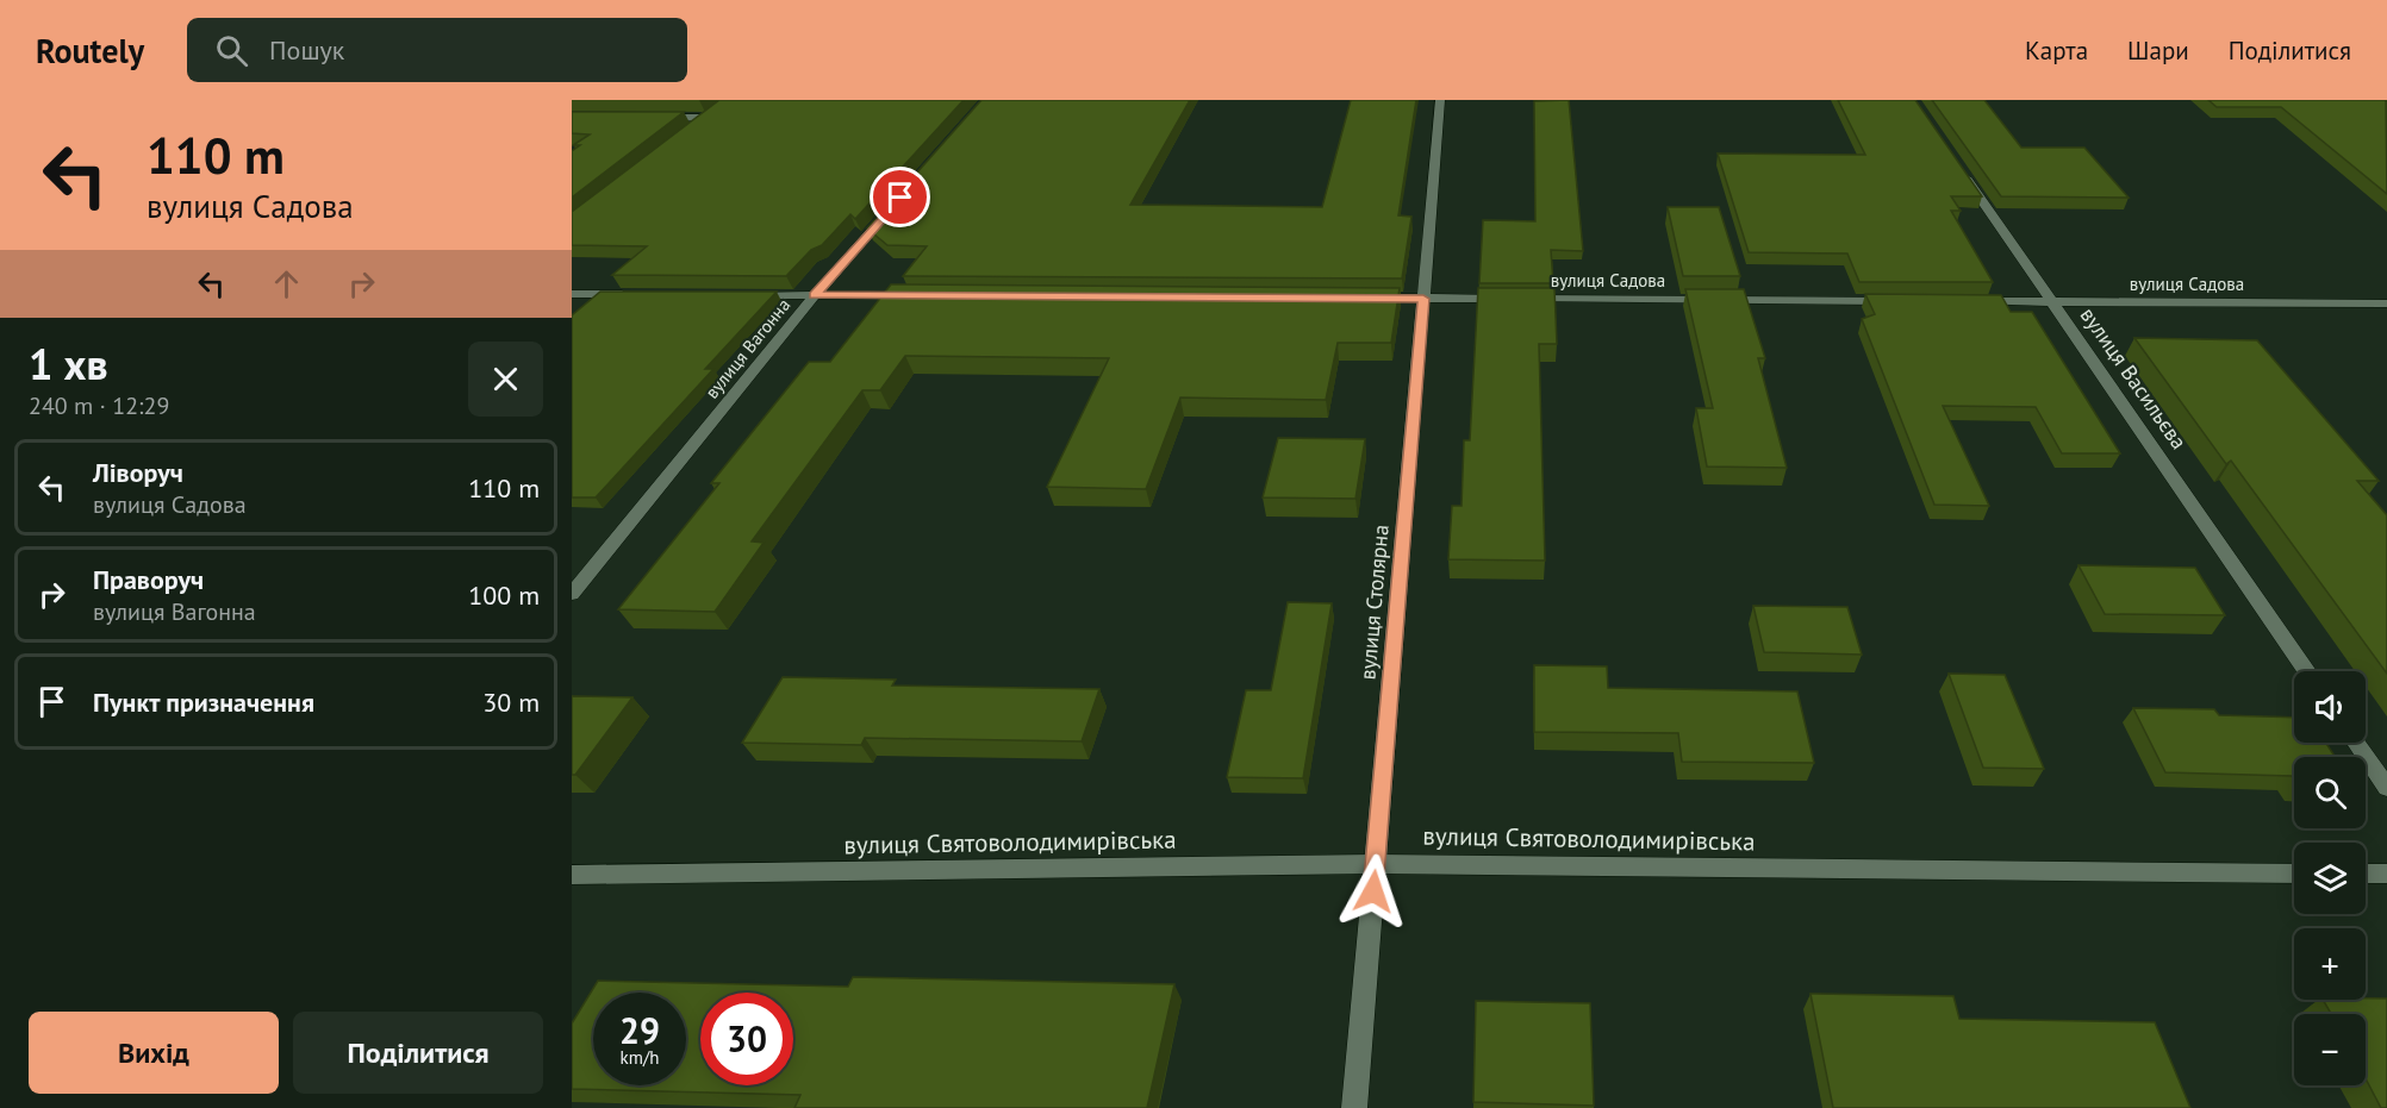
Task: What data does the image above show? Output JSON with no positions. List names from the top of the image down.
{
  "streets": {
    "street": [
      "вулиця Садова",
      "вулиця Вагонна",
      "вулиця Васильєва",
      "вулиця Столярна",
      "вулиця Святоволодимирівська"
    ]
  },
  "crossings": [
    ["вулиця Садова", "вулиця Васильєва"],
    ["вулиця Садова", "вулиця Столярна"],
    ["вулиця Столярна", "вулиця Святоволодимирівська"]
  ],
  "page": {
    "header": "Routely",
    "search": "Пошук",
    "nav": ["Карта", "Шари", "Поділитися"],
    "turn": ["110 m", "вулиця Садова"],
    "heading": ["1 хв", "240 m · 12:29"],
    "list": [
      {
        "name": "Ліворуч",
        "note": "вулиця Садова",
        "value": "110 m"
      },
      {
        "name": "Праворуч",
        "note": "вулиця Вагонна",
        "value": "100 m"
      },
      {
        "name": "Пункт призначення",
        "value": "30 m"
      }
    ],
    "map_buttons": ["+", "−"],
    "speed": "29 km/h",
    "limit": "30",
    "buttons": ["Вихід", "Поділитися"]
  }
}
